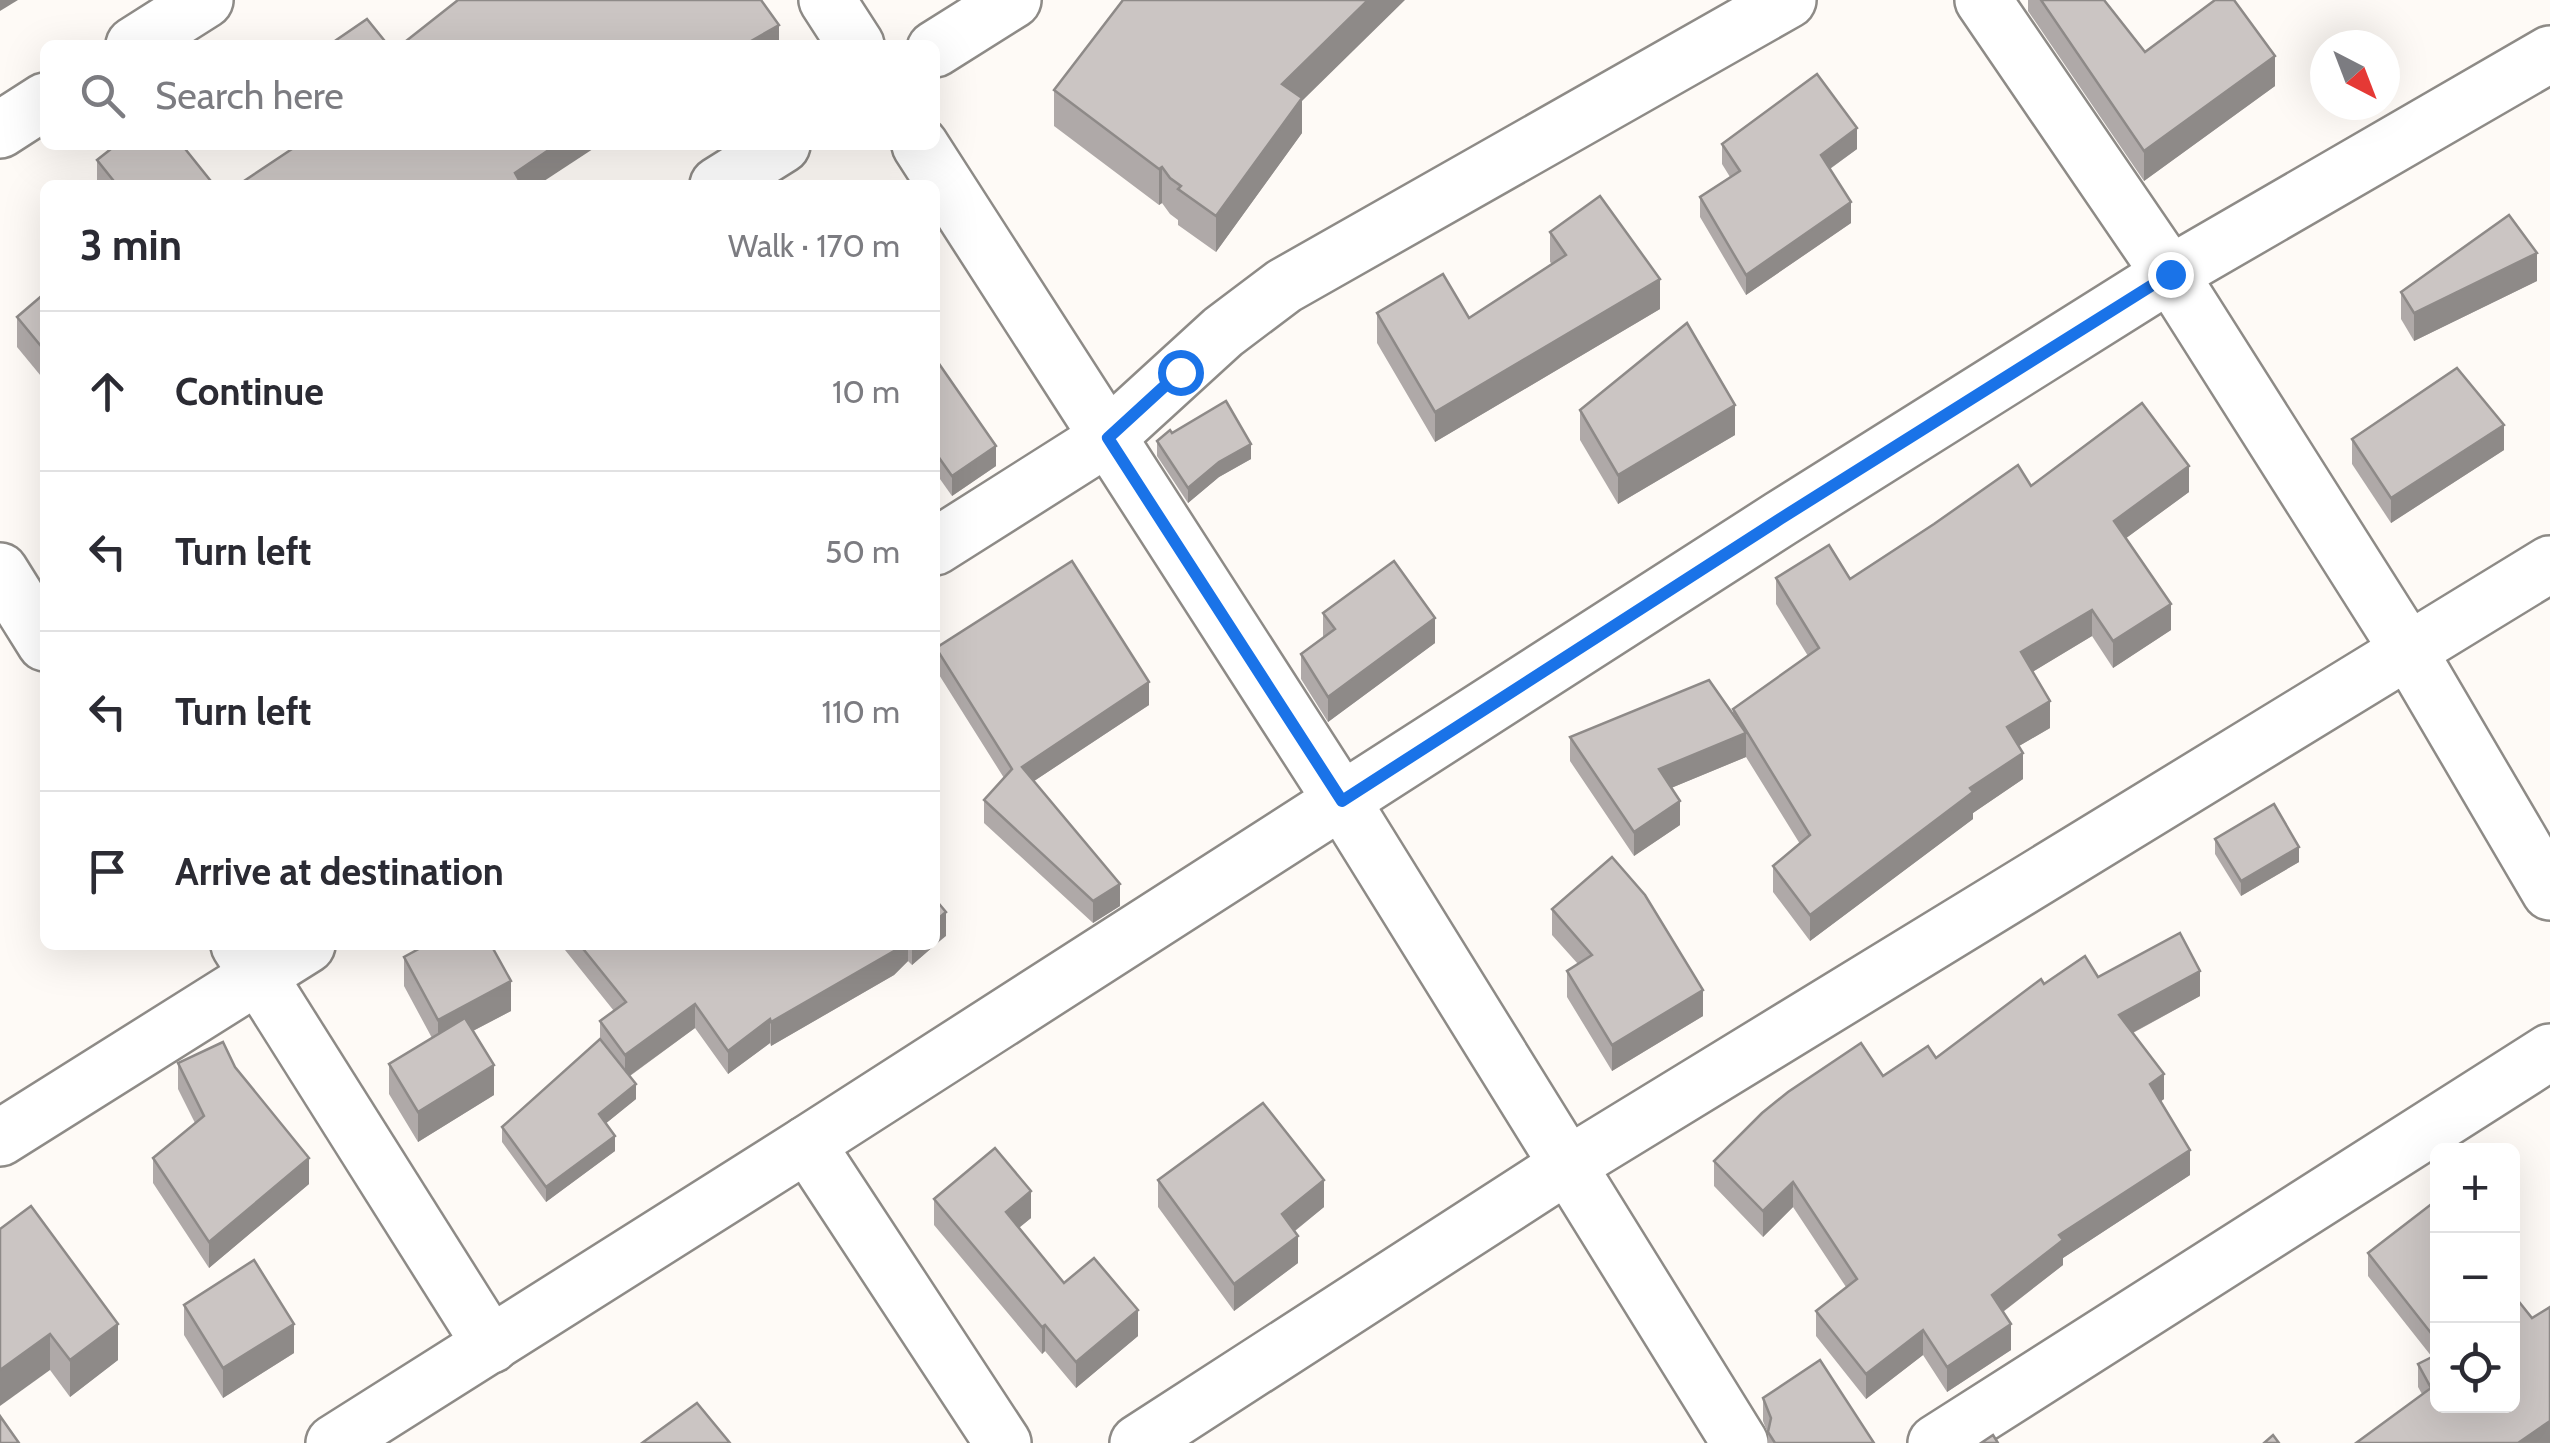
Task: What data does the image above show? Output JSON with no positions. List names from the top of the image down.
{
  "north": "bottom right",
  "page": {
    "search": "Search here",
    "heading": ["3 min", "Walk · 170 m"],
    "list": [
      ["Continue", "10 m"],
      ["Turn left", "50 m"],
      ["Turn left", "110 m"],
      "Arrive at destination"
    ],
    "map_buttons": ["+", "−"]
  }
}
